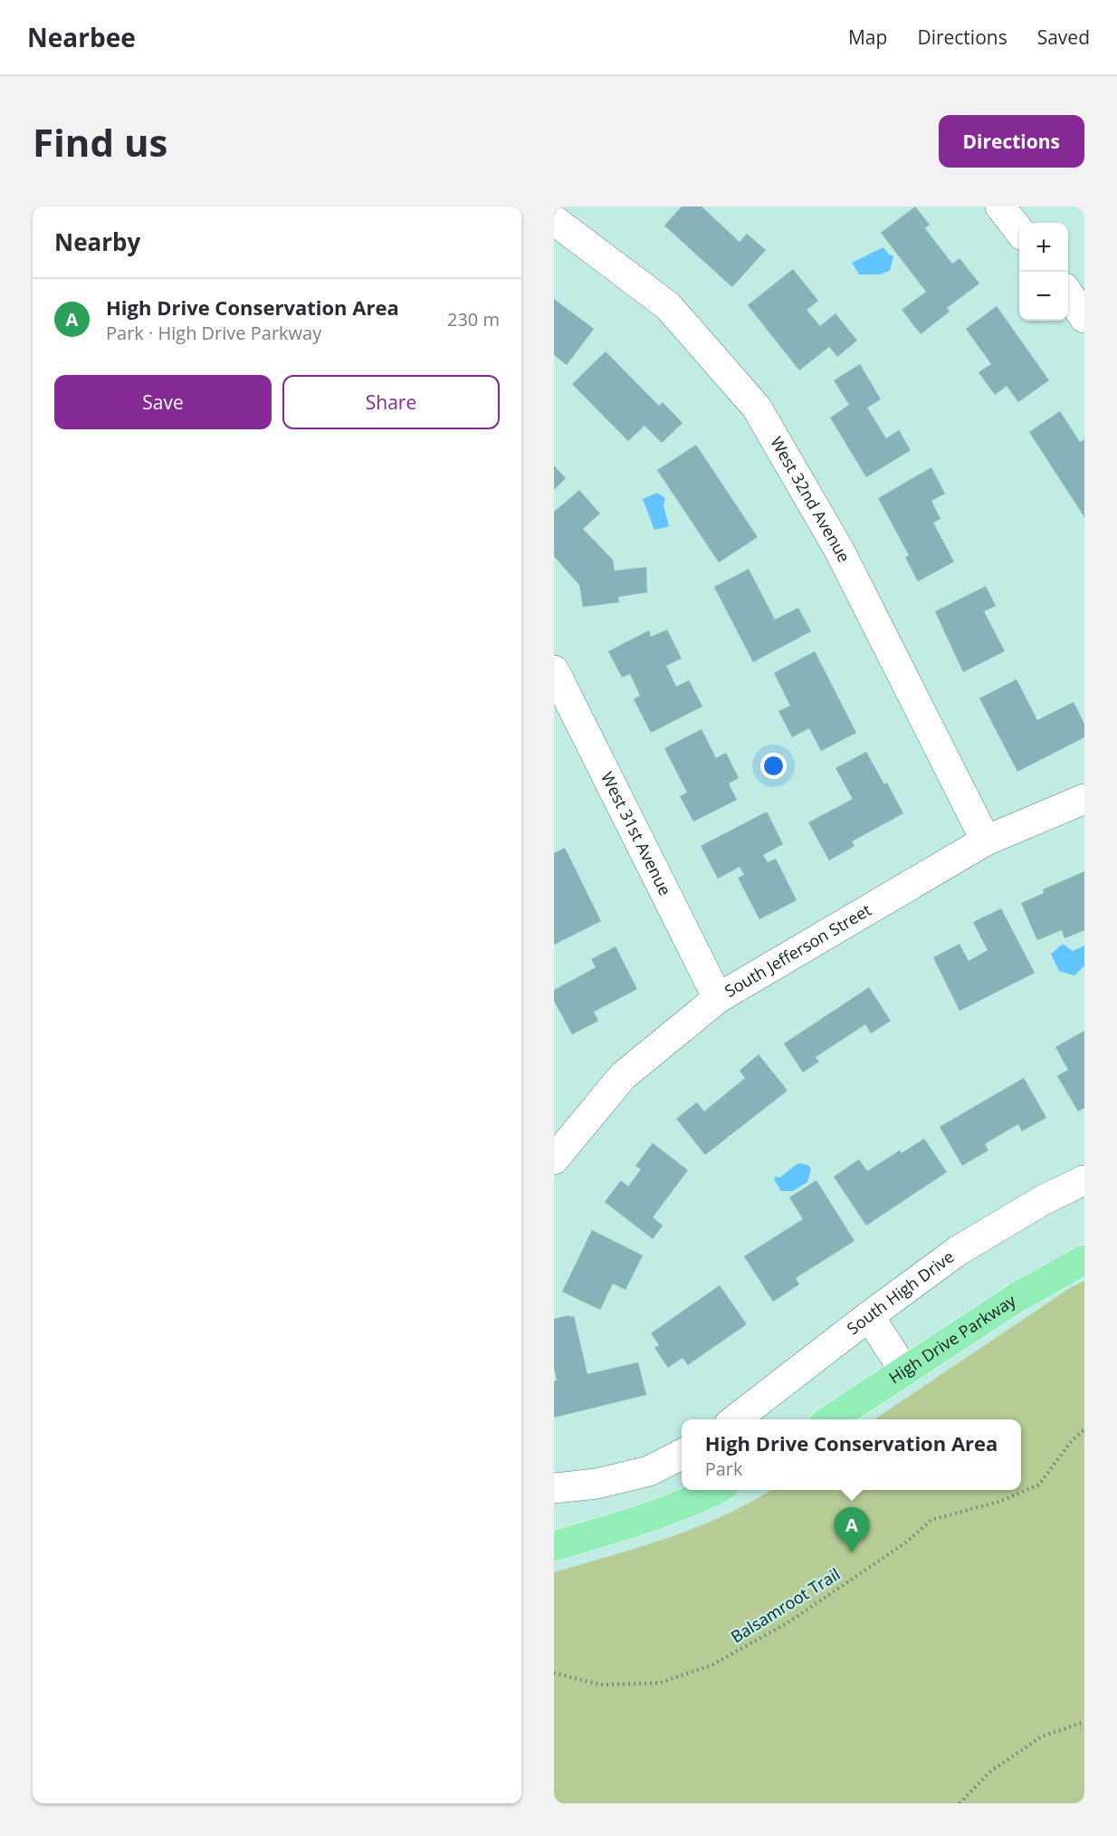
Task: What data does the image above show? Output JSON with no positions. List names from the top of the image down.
{
  "streets": {
    "main road": ["High Drive Parkway"],
    "street": [
      "West 32nd Avenue",
      "West 31st Avenue",
      "South Jefferson Street",
      "South High Drive"
    ],
    "path": ["Balsamroot Trail"]
  },
  "crossings": [
    ["West 32nd Avenue", "South Jefferson Street"],
    ["West 31st Avenue", "South Jefferson Street"]
  ],
  "page": {
    "header": "Nearbee",
    "nav": ["Map", "Directions", "Saved"],
    "buttons": [
      "Directions",
      ["Save", "Share"]
    ],
    "title": "Find us",
    "heading": "Nearby",
    "map_buttons": ["+", "−"],
    "list": [
      {
        "mark": "A",
        "name": "High Drive Conservation Area",
        "note": "Park · High Drive Parkway",
        "value": "230 m"
      }
    ],
    "popup": ["High Drive Conservation Area", "Park"],
    "pins": "A"
  }
}
